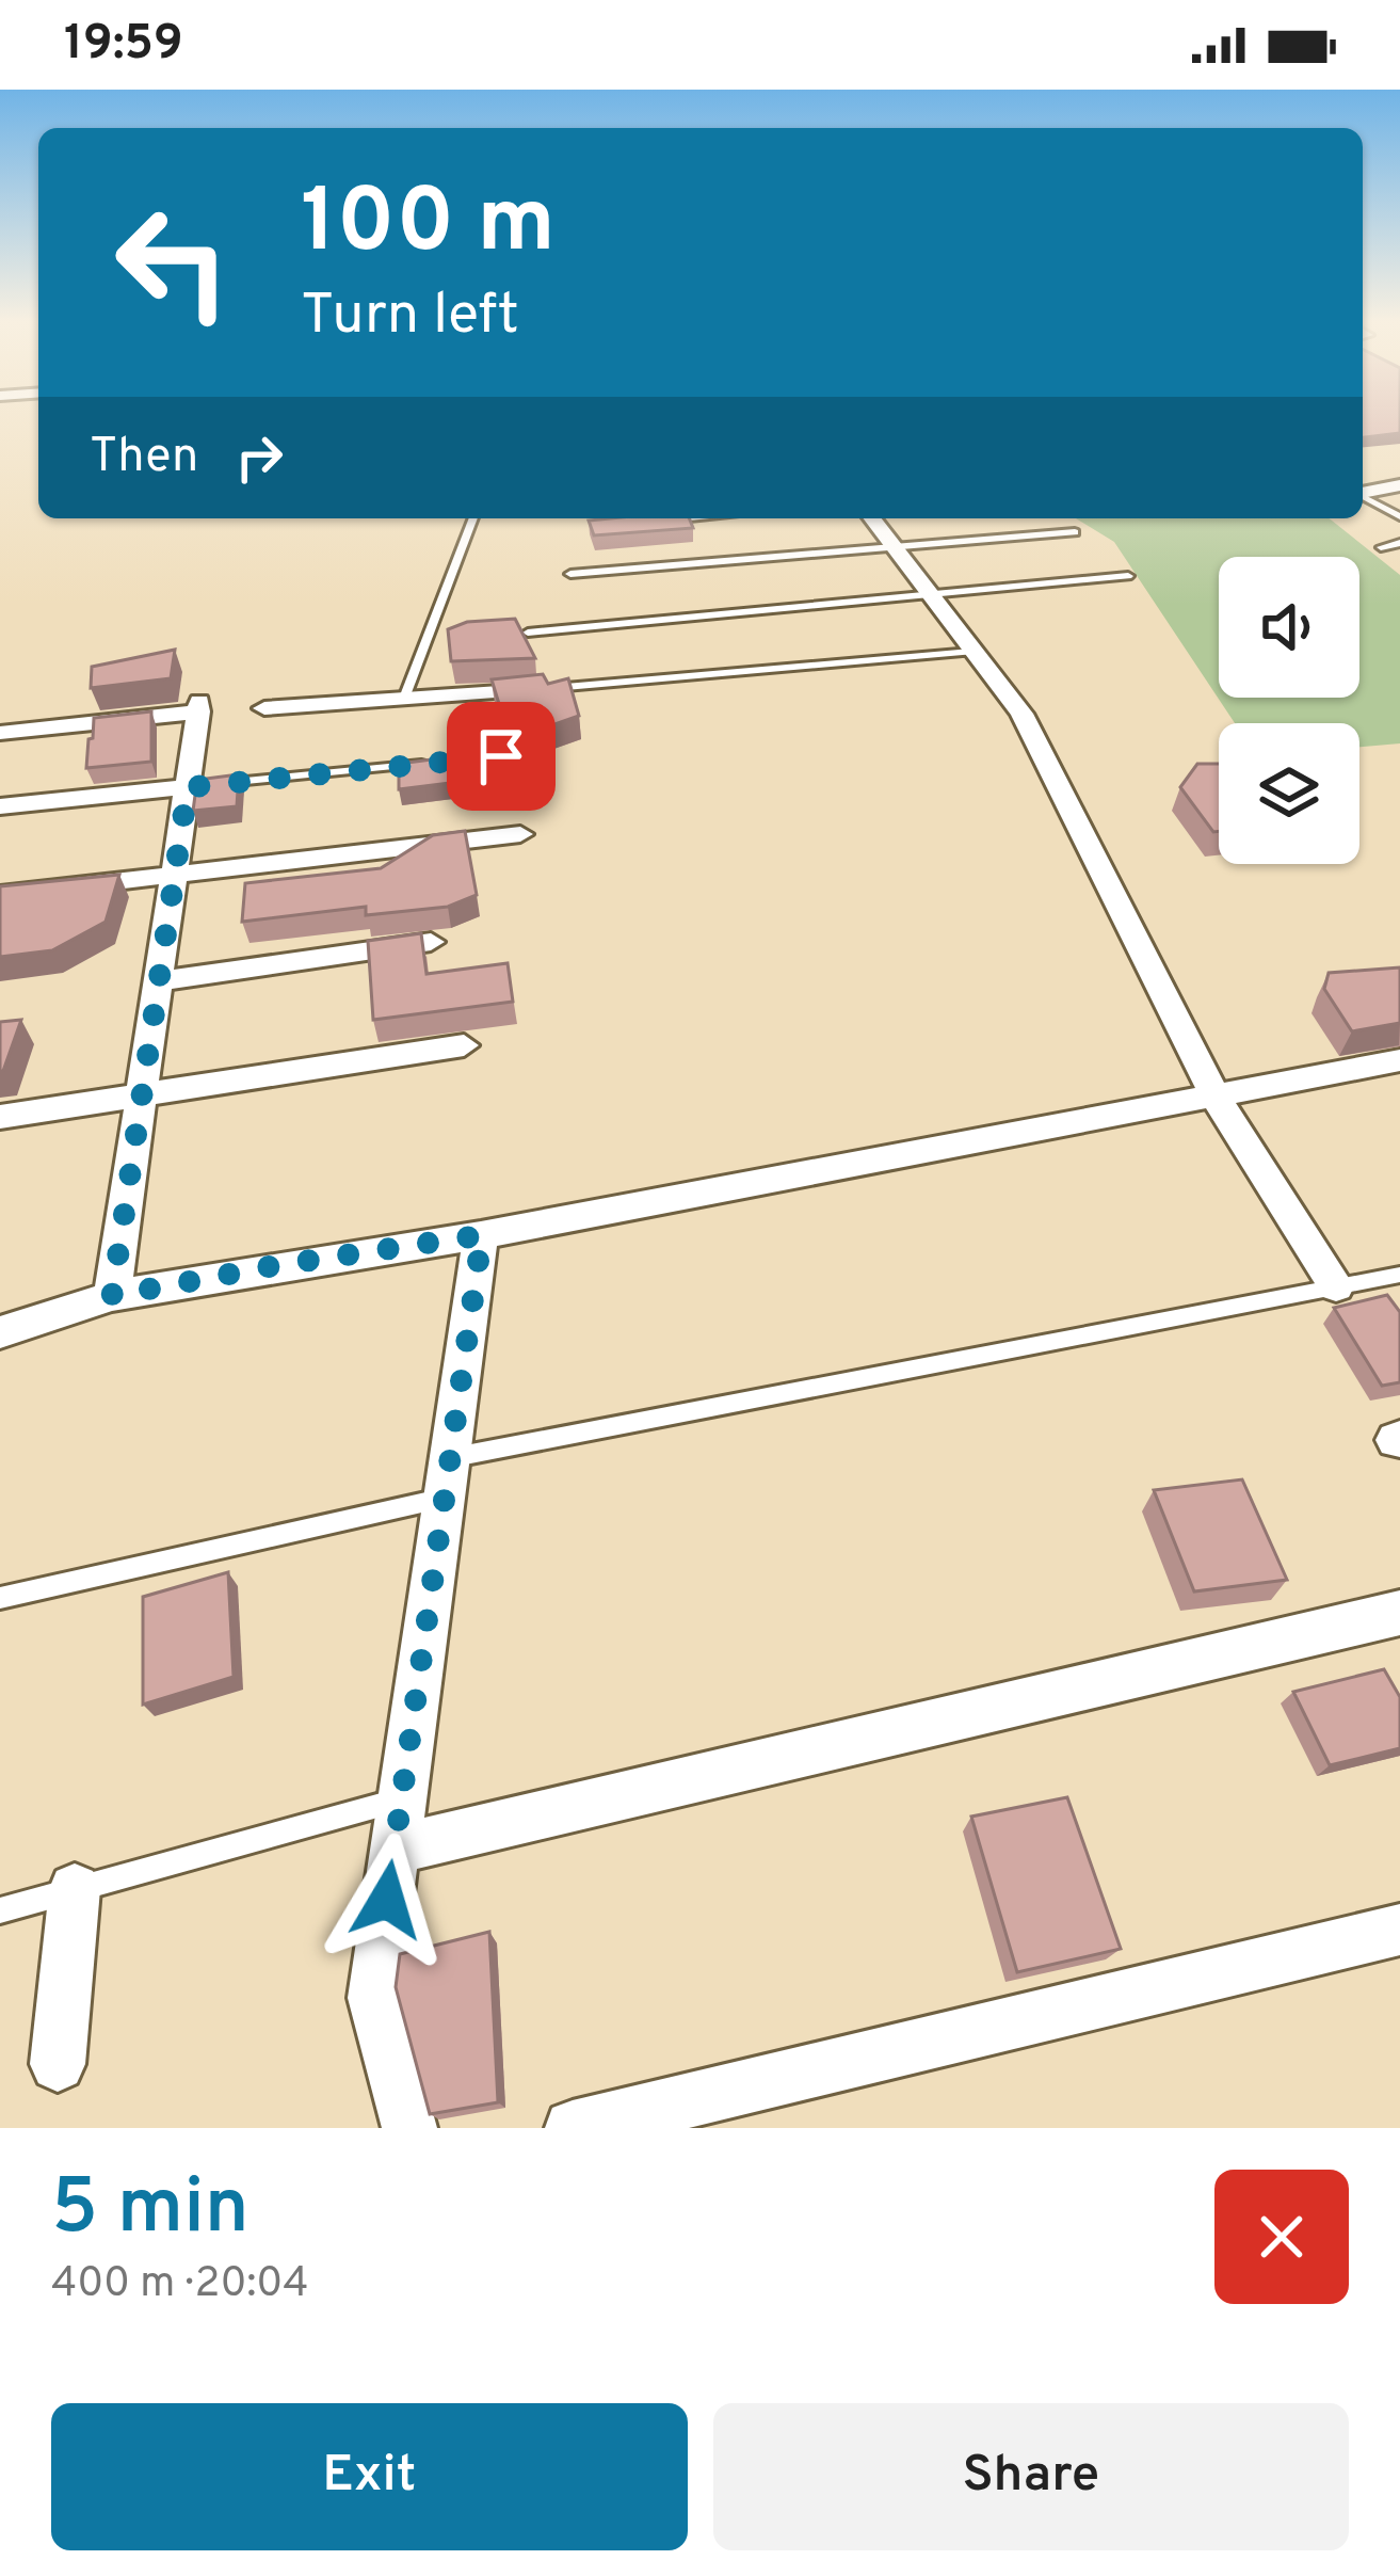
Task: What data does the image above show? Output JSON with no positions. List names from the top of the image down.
{
  "page": {
    "status": "19:59",
    "turn": ["100 m", "Turn left"],
    "then": "Then",
    "heading": ["5 min", "400 m · 20:04"],
    "buttons": ["Exit", "Share"]
  }
}
